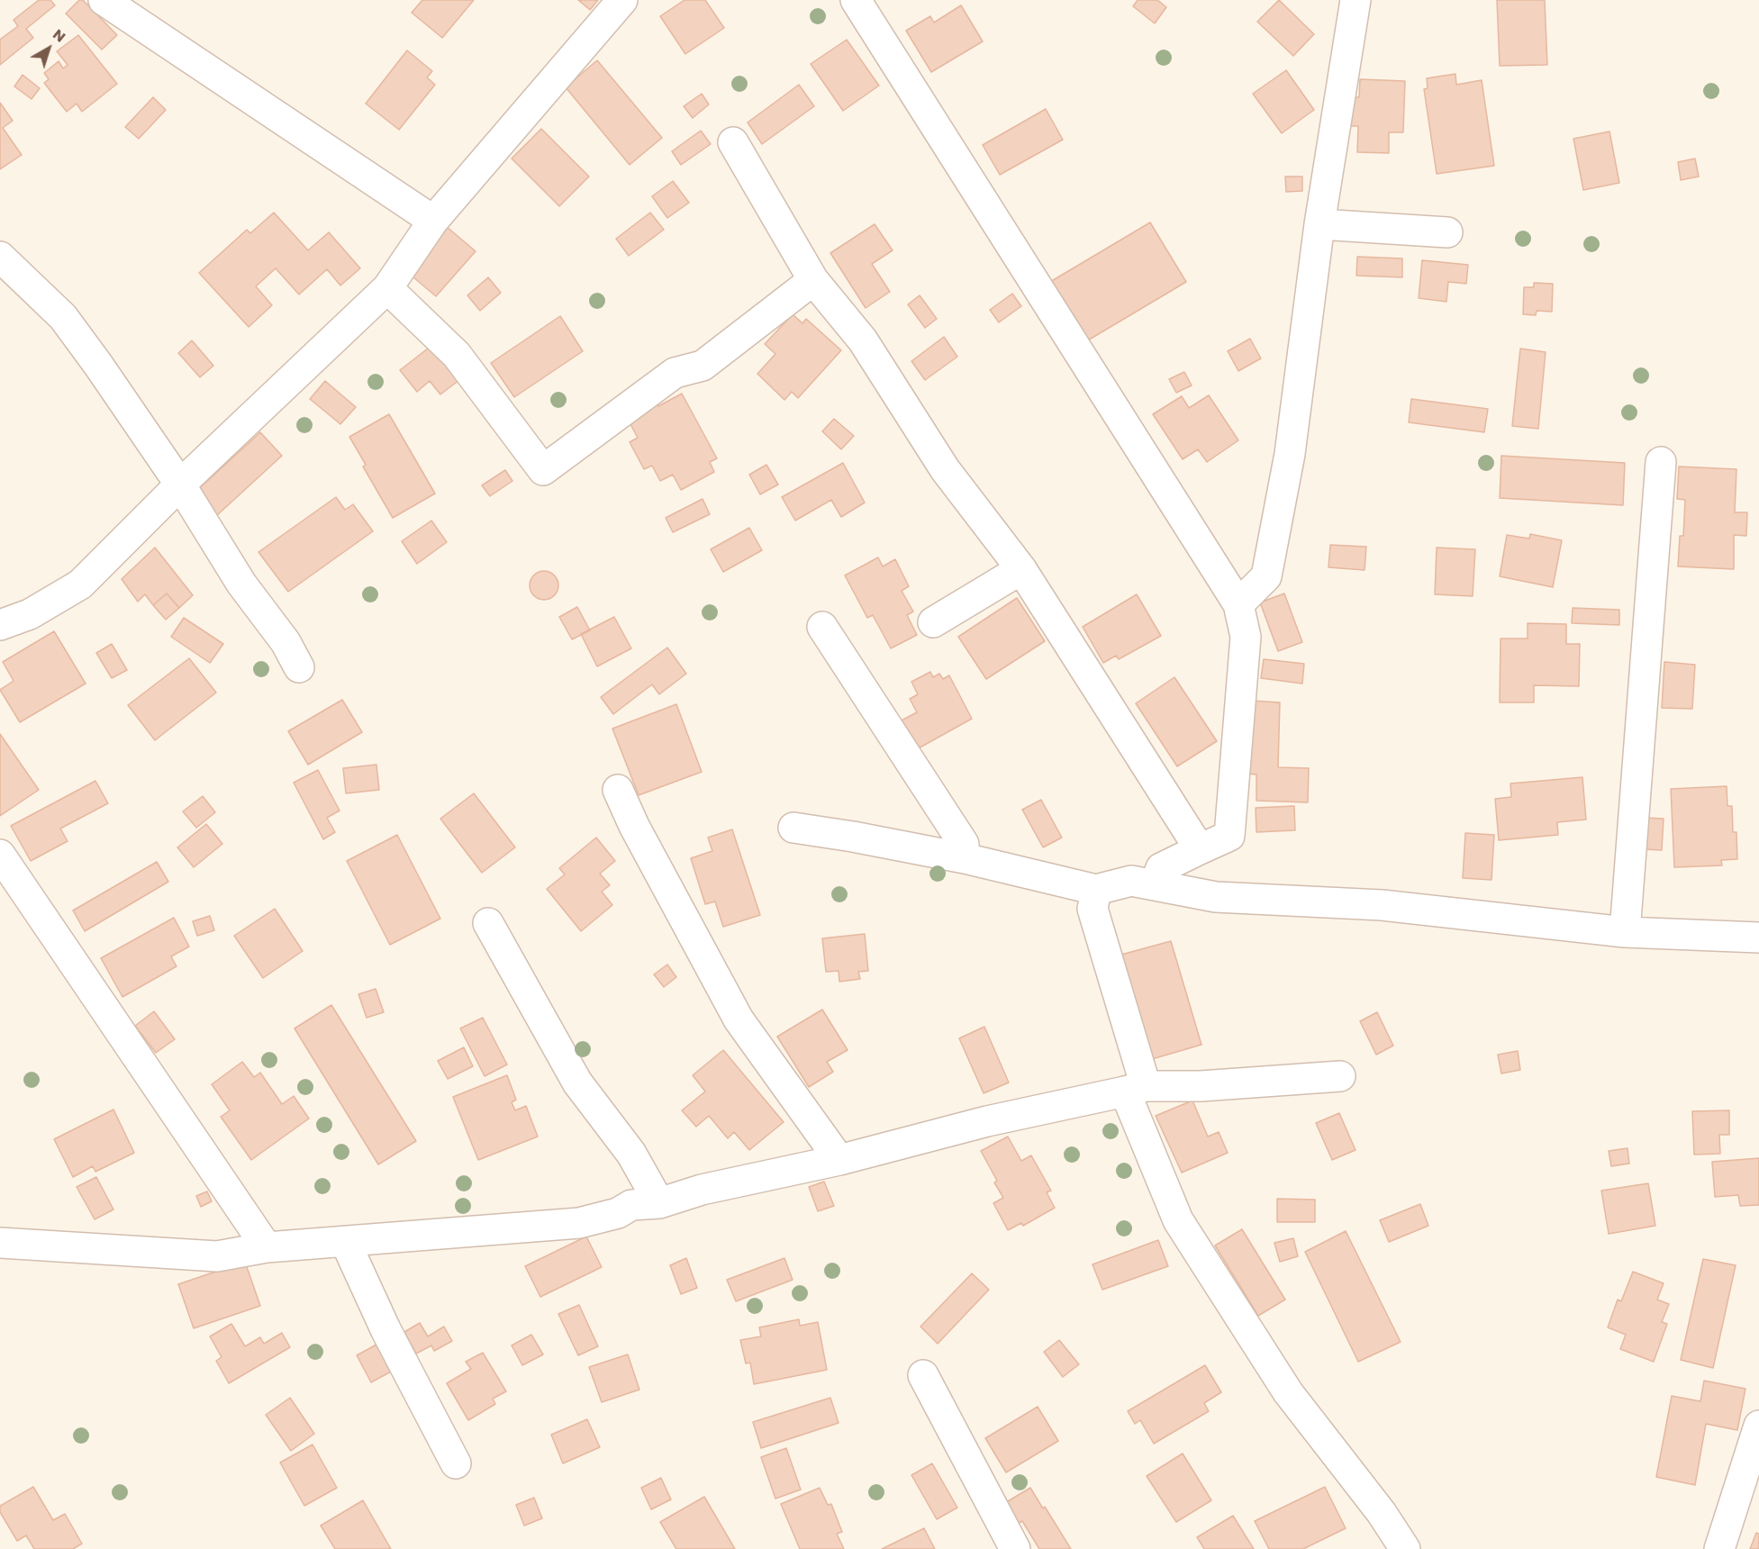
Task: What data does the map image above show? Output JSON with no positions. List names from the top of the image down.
{
  "north": "top right"
}
